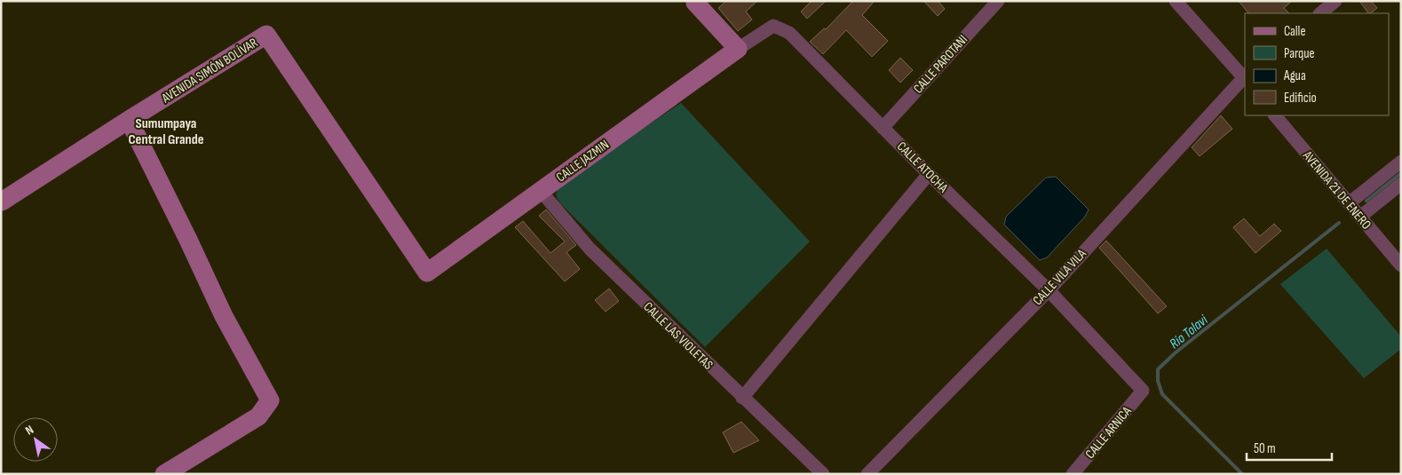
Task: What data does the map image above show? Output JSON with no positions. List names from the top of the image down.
{
  "streets": {
    "street": [
      "CALLE PAROTANI",
      "AVENIDA SIMÓN BOLÍVAR",
      "CALLE JAZMIN",
      "CALLE ATOCHA",
      "AVENIDA 21 DE ENERO",
      "CALLE VILA VILA",
      "CALLE LAS VIOLETAS",
      "CALLE ARNICA"
    ]
  },
  "crossings": [
    ["CALLE PAROTANI", "CALLE ATOCHA"],
    ["AVENIDA SIMÓN BOLÍVAR", "CALLE JAZMIN"],
    ["CALLE JAZMIN", "CALLE ATOCHA"],
    ["CALLE JAZMIN", "CALLE LAS VIOLETAS"],
    ["CALLE ATOCHA", "CALLE VILA VILA"],
    ["CALLE ATOCHA", "CALLE ARNICA"]
  ],
  "districts": ["Sumumpaya Central Grande"],
  "water": ["Río Tolavi"],
  "legend": [
    "Calle",
    "Parque",
    "Agua",
    "Edificio"
  ],
  "scale_bar": "50 m",
  "north": "top left"
}
